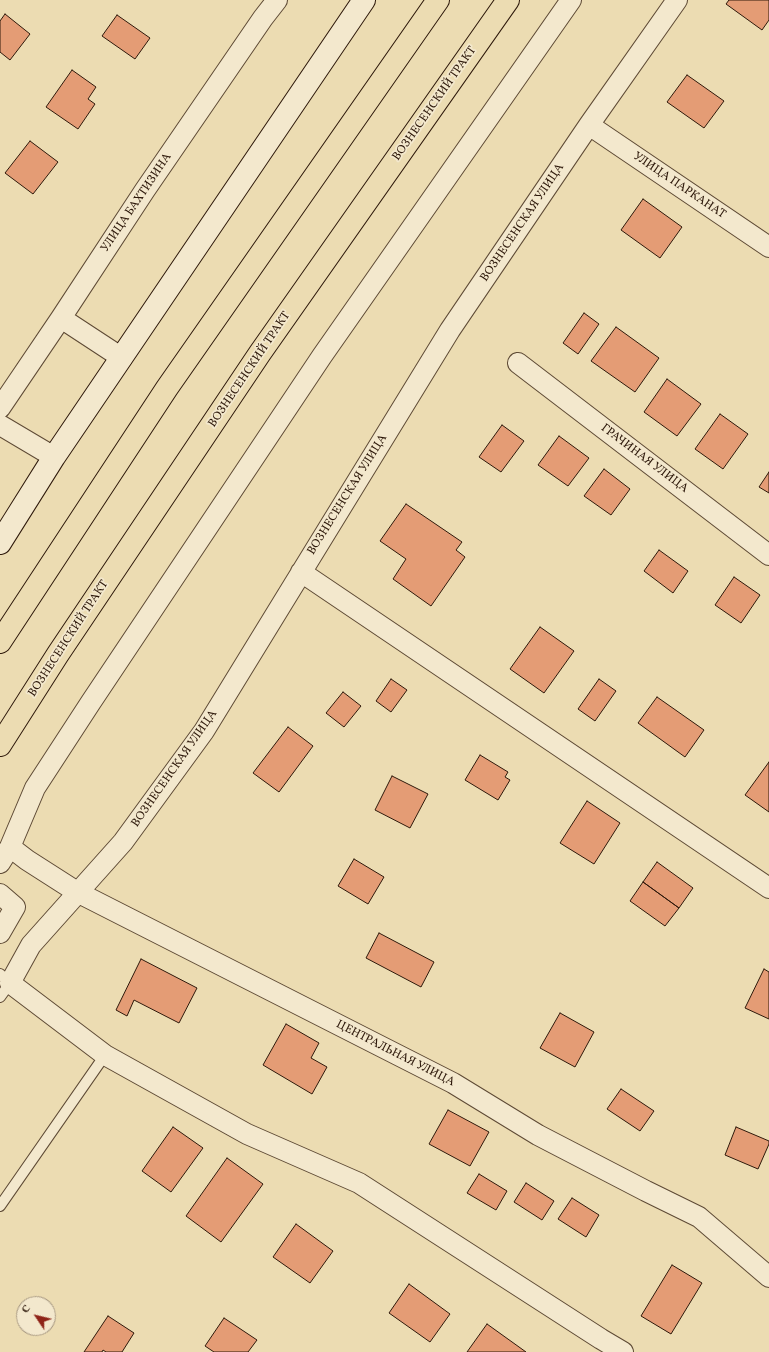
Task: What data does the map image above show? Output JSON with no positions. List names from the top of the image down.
{
  "streets": {
    "main road": ["ВОЗНЕСЕНСКИЙ ТРАКТ"],
    "street": [
      "УЛИЦА ПАРКАНАТ",
      "УЛИЦА БАХТИЗИНА",
      "ВОЗНЕСЕНСКАЯ УЛИЦА",
      "ГРАЧИНАЯ УЛИЦА",
      "ЦЕНТРАЛЬНАЯ УЛИЦА"
    ]
  },
  "crossings": [
    ["УЛИЦА ПАРКАНАТ", "ВОЗНЕСЕНСКАЯ УЛИЦА"],
    ["ВОЗНЕСЕНСКАЯ УЛИЦА", "ЦЕНТРАЛЬНАЯ УЛИЦА"]
  ],
  "north": "top left"
}
